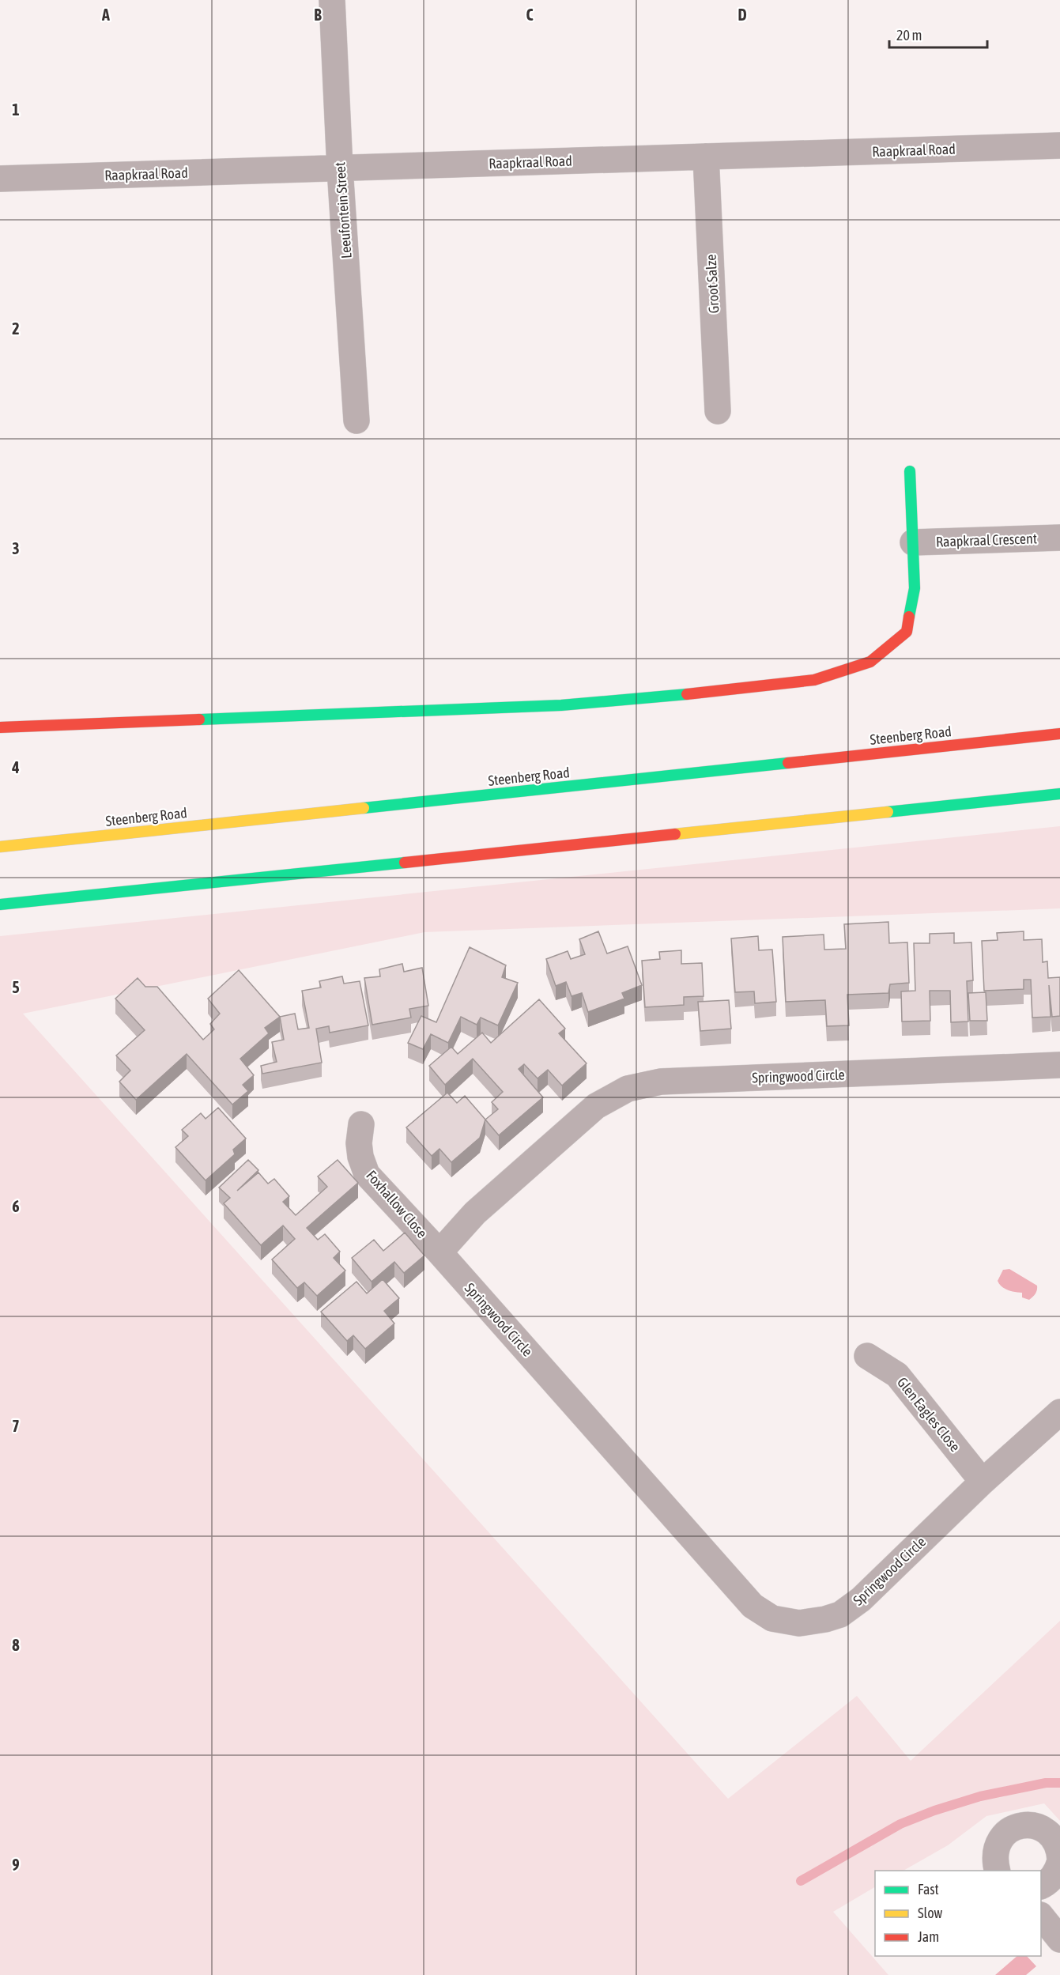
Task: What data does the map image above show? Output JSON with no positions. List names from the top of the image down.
{
  "streets": {
    "main road": ["Steenberg Road"],
    "street": [
      "Raapkraal Road",
      "Leeufontein Street",
      "Groot Salze",
      "Raapkraal Crescent",
      "Springwood Circle",
      "Foxhallow Close",
      "Glen Eagles Close"
    ]
  },
  "crossings": [
    ["Raapkraal Road", "Leeufontein Street"],
    ["Raapkraal Road", "Groot Salze"],
    ["Springwood Circle", "Foxhallow Close"],
    ["Springwood Circle", "Glen Eagles Close"]
  ],
  "legend": ["Fast", "Slow", "Jam"],
  "scale_bar": "20 m",
  "grid": {
    "columns": [
      "A",
      "B",
      "C",
      "D"
    ],
    "rows": [
      "1",
      "2",
      "3",
      "4",
      "5",
      "6",
      "7",
      "8",
      "9"
    ]
  }
}
